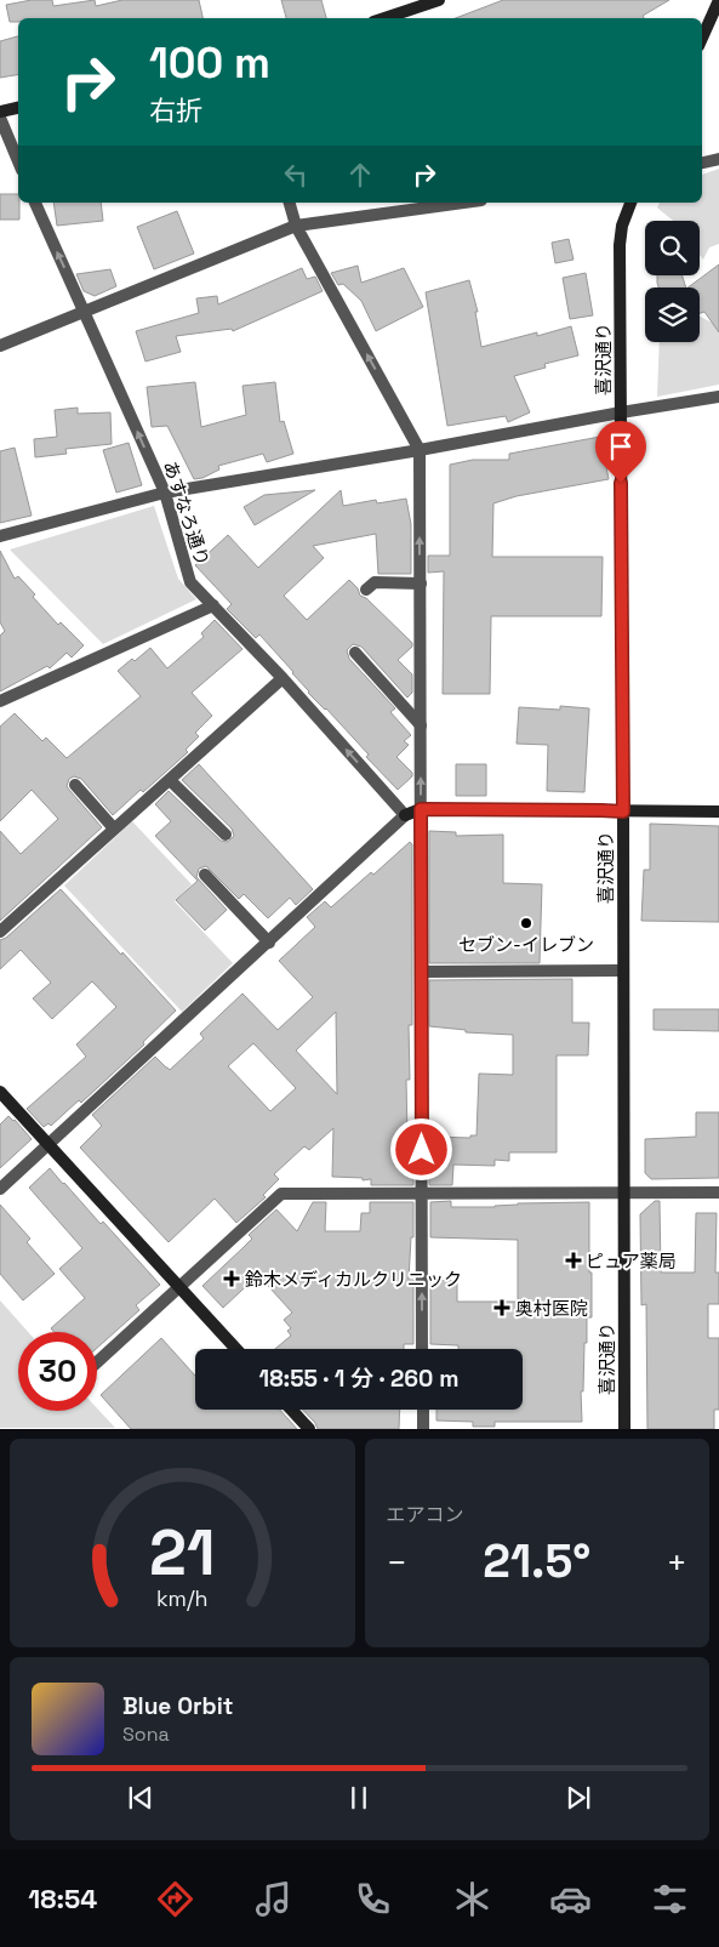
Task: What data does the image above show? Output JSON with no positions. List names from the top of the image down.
{
  "streets": {
    "street": ["喜沢通り", "あすなろ通り"]
  },
  "one_way": ["あすなろ通り"],
  "places": {
    "other": ["セブン-イレブン"],
    "health": ["ピュア薬局", "鈴木メディカルクリニック", "奥村医院"]
  },
  "page": {
    "turn": ["100 m", "右折"],
    "limit": "30",
    "trip": "18:55 · 1 分 · 260 m",
    "tile": "エアコン",
    "heat": ["−", "21.5°", "+"],
    "song": ["Blue Orbit", "Sona"],
    "tabs": "18:54",
    "gauge": ["21", "km/h"]
  }
}
